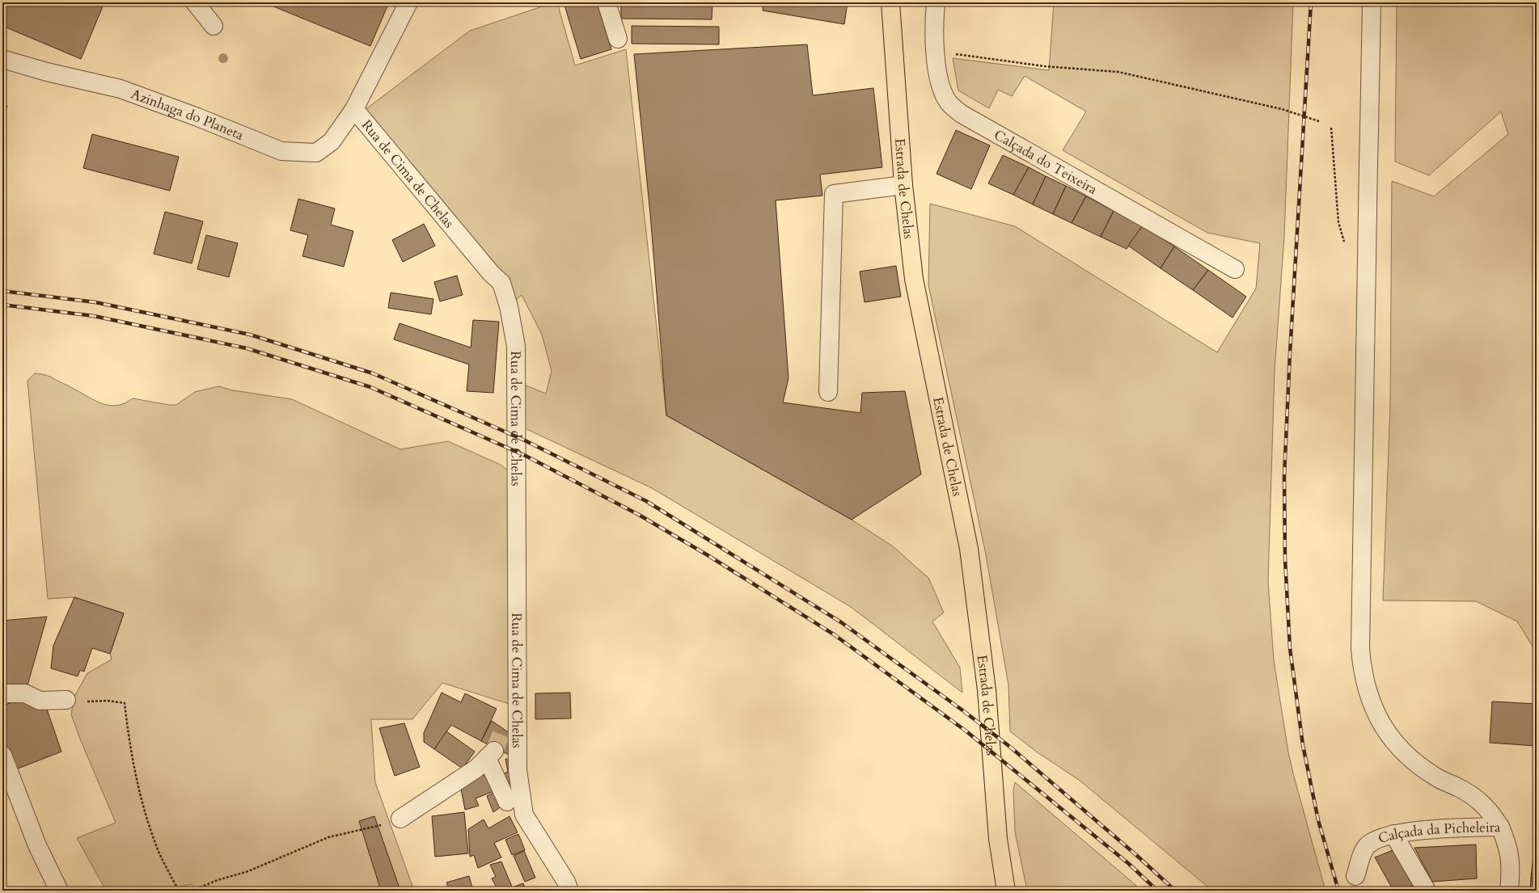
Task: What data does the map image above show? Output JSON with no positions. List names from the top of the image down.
{
  "streets": {
    "main road": ["Estrada de Chelas"],
    "street": [
      "Azinhaga do Planeta",
      "Calçada do Teixeira",
      "Rua de Cima de Chelas",
      "Calçada da Picheleira"
    ]
  },
  "crossings": [
    ["Azinhaga do Planeta", "Rua de Cima de Chelas"]
  ]
}
